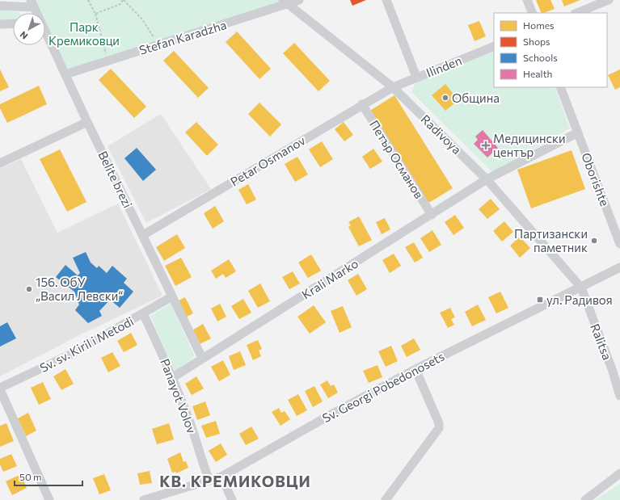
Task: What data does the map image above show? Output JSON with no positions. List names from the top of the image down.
{
  "streets": {
    "street": [
      "Stefan Karadzha",
      "Ilinden",
      "Radivoya",
      "Петър Османов",
      "Petar Osmanov",
      "Belite brezi",
      "Oborishte",
      "Krali Marko",
      "Ralitsa",
      "Sv. sv. Kiril i Metodi",
      "Sv. Georgi Pobedonosets",
      "Panayot Volov"
    ]
  },
  "crossings": [
    ["Stefan Karadzha", "Radivoya"],
    ["Stefan Karadzha", "Belite brezi"],
    ["Ilinden", "Radivoya"],
    ["Ilinden", "Petar Osmanov"],
    ["Radivoya", "Petar Osmanov"],
    ["Radivoya", "Krali Marko"],
    ["Radivoya", "Ralitsa"],
    ["Radivoya", "Sv. Georgi Pobedonosets"],
    ["Петър Османов", "Petar Osmanov"],
    ["Петър Османов", "Krali Marko"],
    ["Petar Osmanov", "Belite brezi"],
    ["Belite brezi", "Krali Marko"],
    ["Belite brezi", "Sv. sv. Kiril i Metodi"],
    ["Krali Marko", "Panayot Volov"],
    ["Ralitsa", "Sv. Georgi Pobedonosets"],
    ["Sv. sv. Kiril i Metodi", "Panayot Volov"],
    ["Sv. Georgi Pobedonosets", "Panayot Volov"]
  ],
  "districts": ["КВ. КРЕМИКОВЦИ"],
  "parks": ["Парк Кремиковци"],
  "places": {
    "other": ["Община", "Партизански паметник", "156. ОбУ „Васил Левски“"],
    "health": ["Медицински център"],
    "transit": ["ул. Радивоя"]
  },
  "legend": [
    "Homes",
    "Shops",
    "Schools",
    "Health"
  ],
  "scale_bar": "50 m",
  "north": "bottom left"
}
